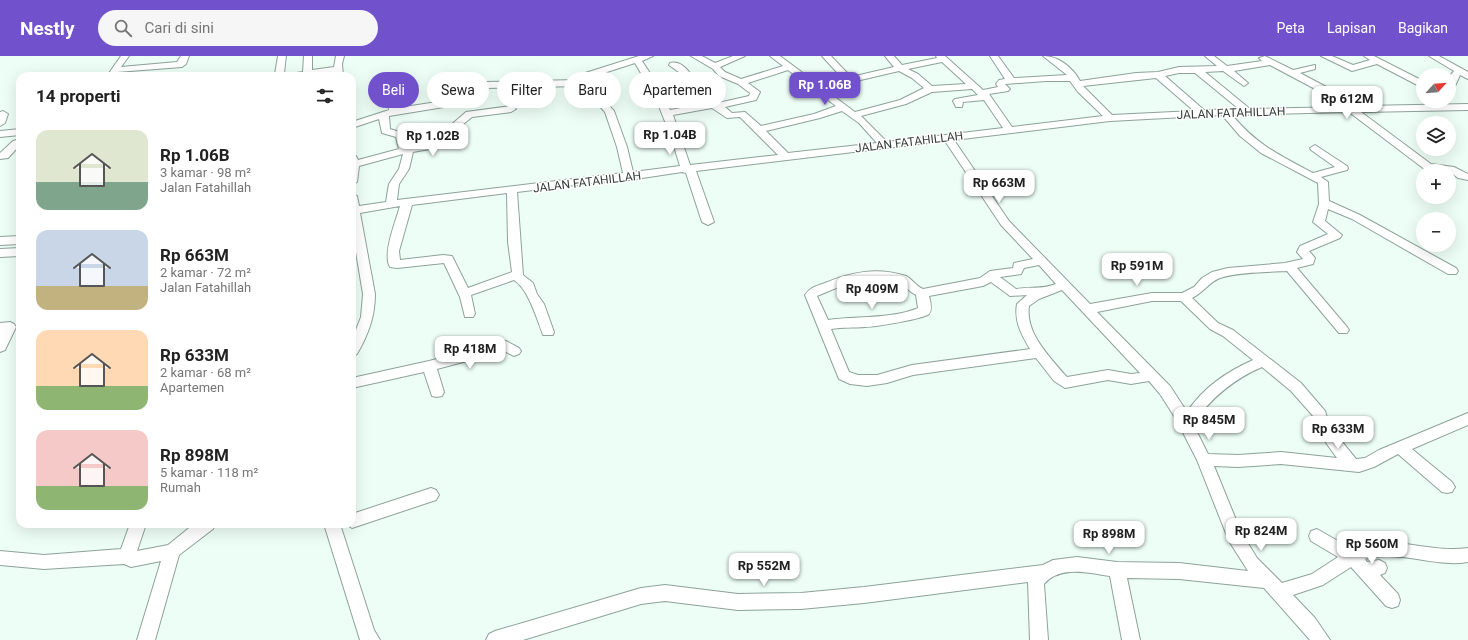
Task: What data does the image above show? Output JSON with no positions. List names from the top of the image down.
{
  "streets": {
    "street": ["JALAN FATAHILLAH"]
  },
  "north": "top right",
  "page": {
    "header": "Nestly",
    "search": "Cari di sini",
    "nav": ["Peta", "Lapisan", "Bagikan"],
    "map_buttons": ["+", "−"],
    "price": [
      "Rp 1.06B",
      "Rp 612M",
      "Rp 1.04B",
      "Rp 1.02B",
      "Rp 663M",
      "Rp 591M",
      "Rp 409M",
      "Rp 418M",
      "Rp 845M",
      "Rp 633M",
      "Rp 824M",
      "Rp 898M",
      "Rp 560M",
      "Rp 552M"
    ],
    "chip": [
      "Beli",
      "Sewa",
      "Filter",
      "Baru",
      "Apartemen"
    ],
    "heading": "14 properti",
    "list": [
      {
        "name": "Rp 1.06B",
        "note": "3 kamar · 98 m² · Jalan Fatahillah"
      },
      {
        "name": "Rp 663M",
        "note": "2 kamar · 72 m² · Jalan Fatahillah"
      },
      {
        "name": "Rp 633M",
        "note": "2 kamar · 68 m² · Apartemen"
      },
      {
        "name": "Rp 898M",
        "note": "5 kamar · 118 m² · Rumah"
      }
    ]
  }
}
